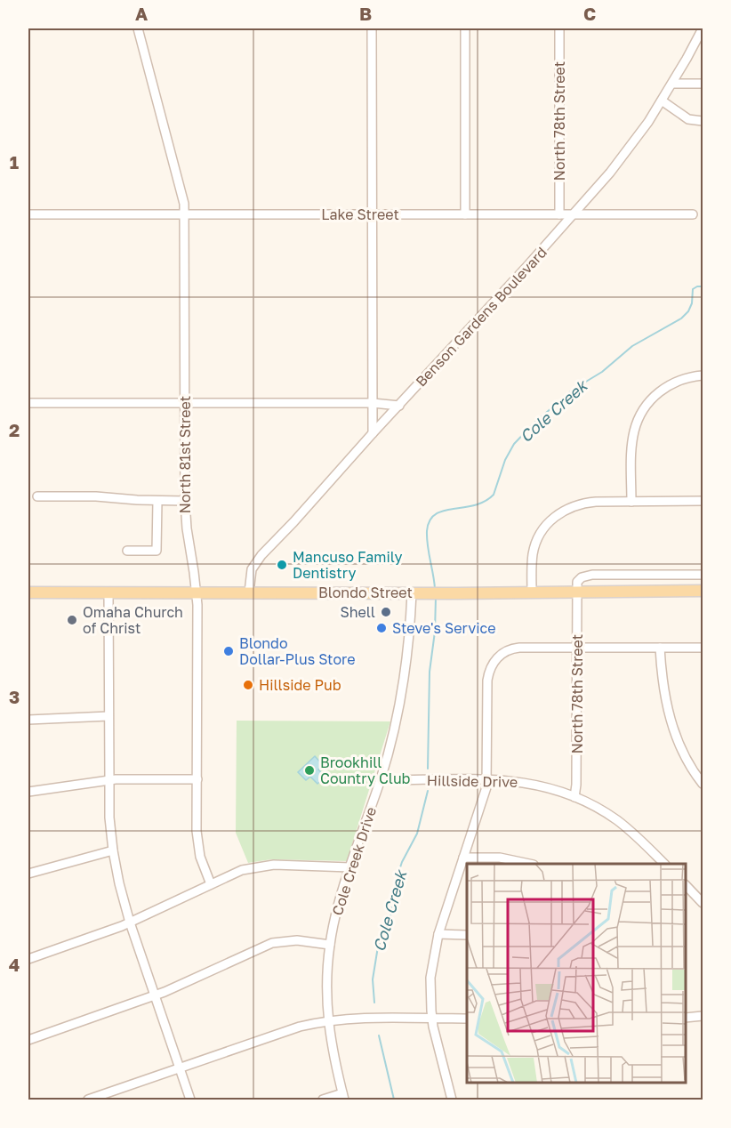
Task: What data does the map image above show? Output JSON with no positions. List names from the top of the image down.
{
  "streets": {
    "main road": ["Blondo Street"],
    "street": [
      "North 78th Street",
      "Lake Street",
      "Benson Gardens Boulevard",
      "North 81st Street",
      "Hillside Drive",
      "Cole Creek Drive"
    ]
  },
  "crossings": [
    ["North 78th Street", "Lake Street"],
    ["North 78th Street", "Blondo Street"],
    ["North 78th Street", "Hillside Drive"],
    ["Lake Street", "Benson Gardens Boulevard"],
    ["Lake Street", "North 81st Street"],
    ["Benson Gardens Boulevard", "Blondo Street"],
    ["North 81st Street", "Blondo Street"],
    ["Blondo Street", "Cole Creek Drive"],
    ["Hillside Drive", "Cole Creek Drive"]
  ],
  "water": ["Cole Creek"],
  "places": [
    "Mancuso Family Dentistry",
    "Shell",
    "Omaha Church of Christ",
    "Steve's Service",
    "Blondo Dollar-Plus Store",
    "Hillside Pub",
    "Brookhill Country Club"
  ],
  "grid": {
    "columns": ["A", "B", "C"],
    "rows": [
      "1",
      "2",
      "3",
      "4"
    ]
  }
}
